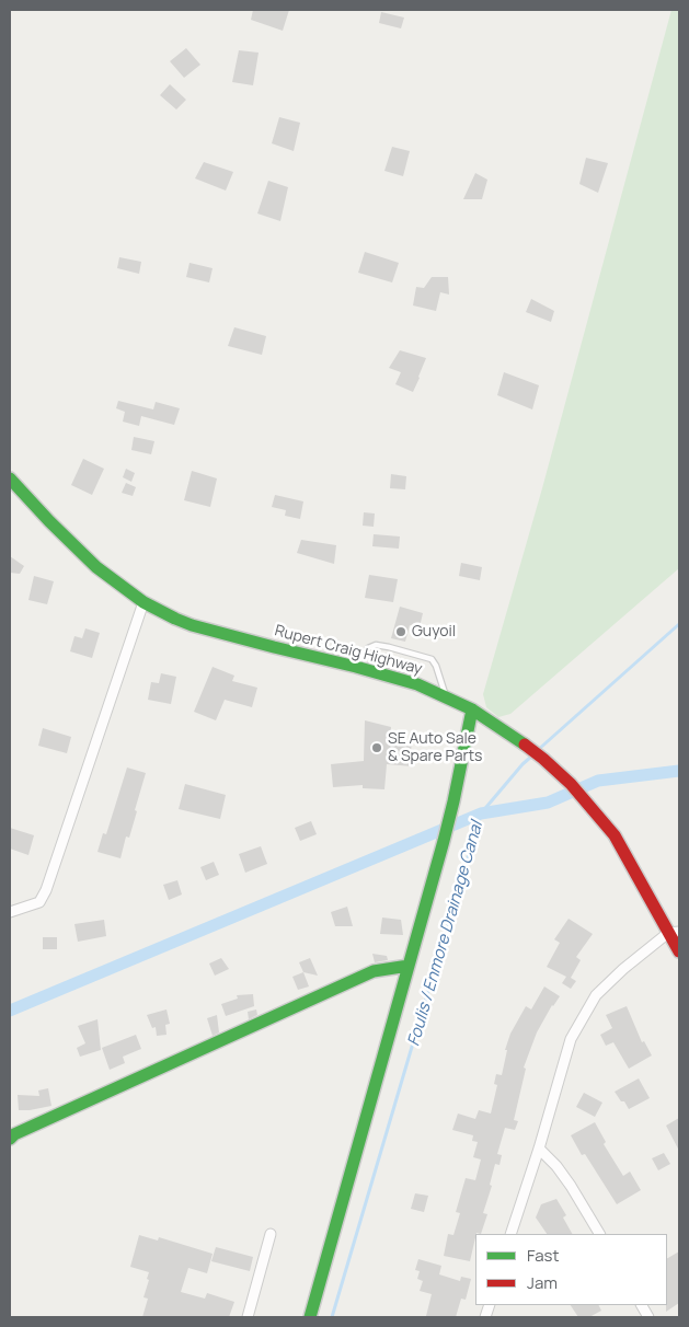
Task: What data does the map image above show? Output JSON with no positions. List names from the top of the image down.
{
  "streets": {
    "street": ["Rupert Craig Highway"]
  },
  "water": ["Foulis / Enmore Drainage Canal"],
  "places": ["Guyoil", "SE Auto Sale & Spare Parts"],
  "legend": ["Fast", "Jam"]
}
